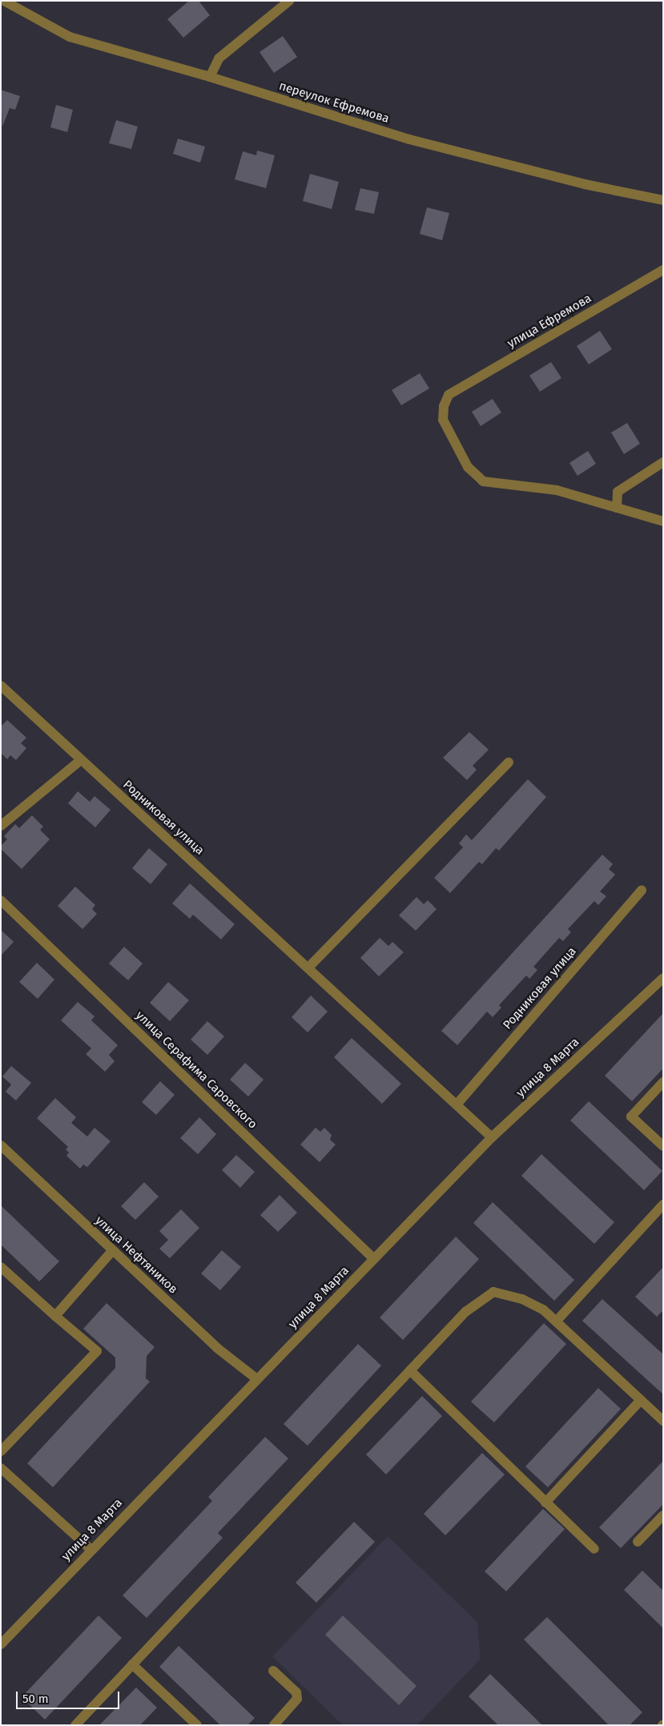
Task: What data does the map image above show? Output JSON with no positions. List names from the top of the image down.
{
  "streets": {
    "street": [
      "переулок Ефремова",
      "улица Ефремова",
      "Родниковая улица",
      "улица 8 Марта",
      "улица Серафима Саровского",
      "улица Нефтяников"
    ]
  },
  "crossings": [
    ["Родниковая улица", "улица 8 Марта"],
    ["улица 8 Марта", "улица Серафима Саровского"],
    ["улица 8 Марта", "улица Нефтяников"]
  ],
  "scale_bar": "50 m"
}
